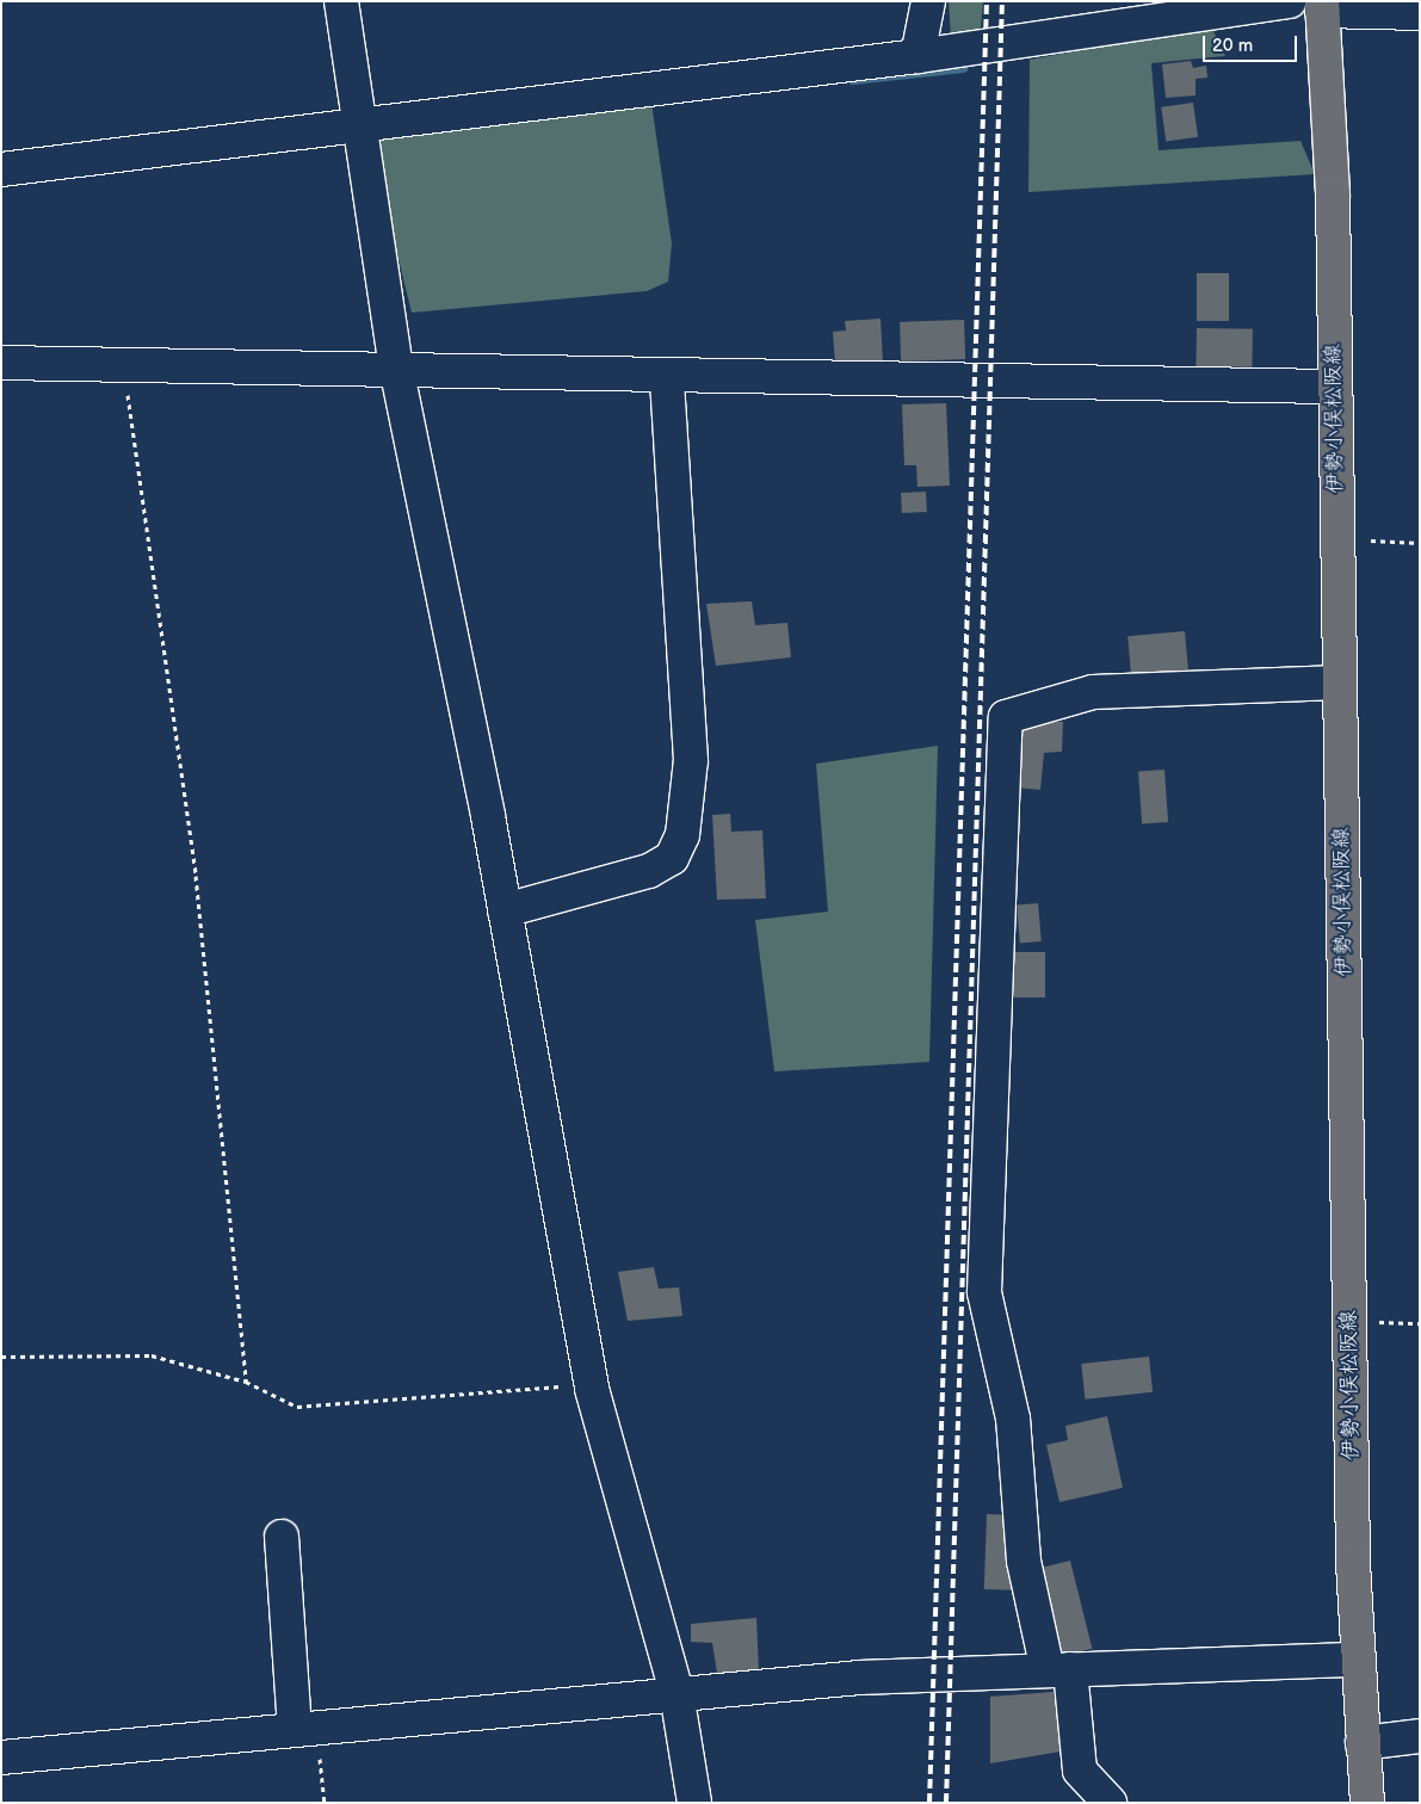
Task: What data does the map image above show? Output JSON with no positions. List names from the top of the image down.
{
  "streets": {
    "main road": ["伊勢小俣松阪線"]
  },
  "scale_bar": "20 m"
}
